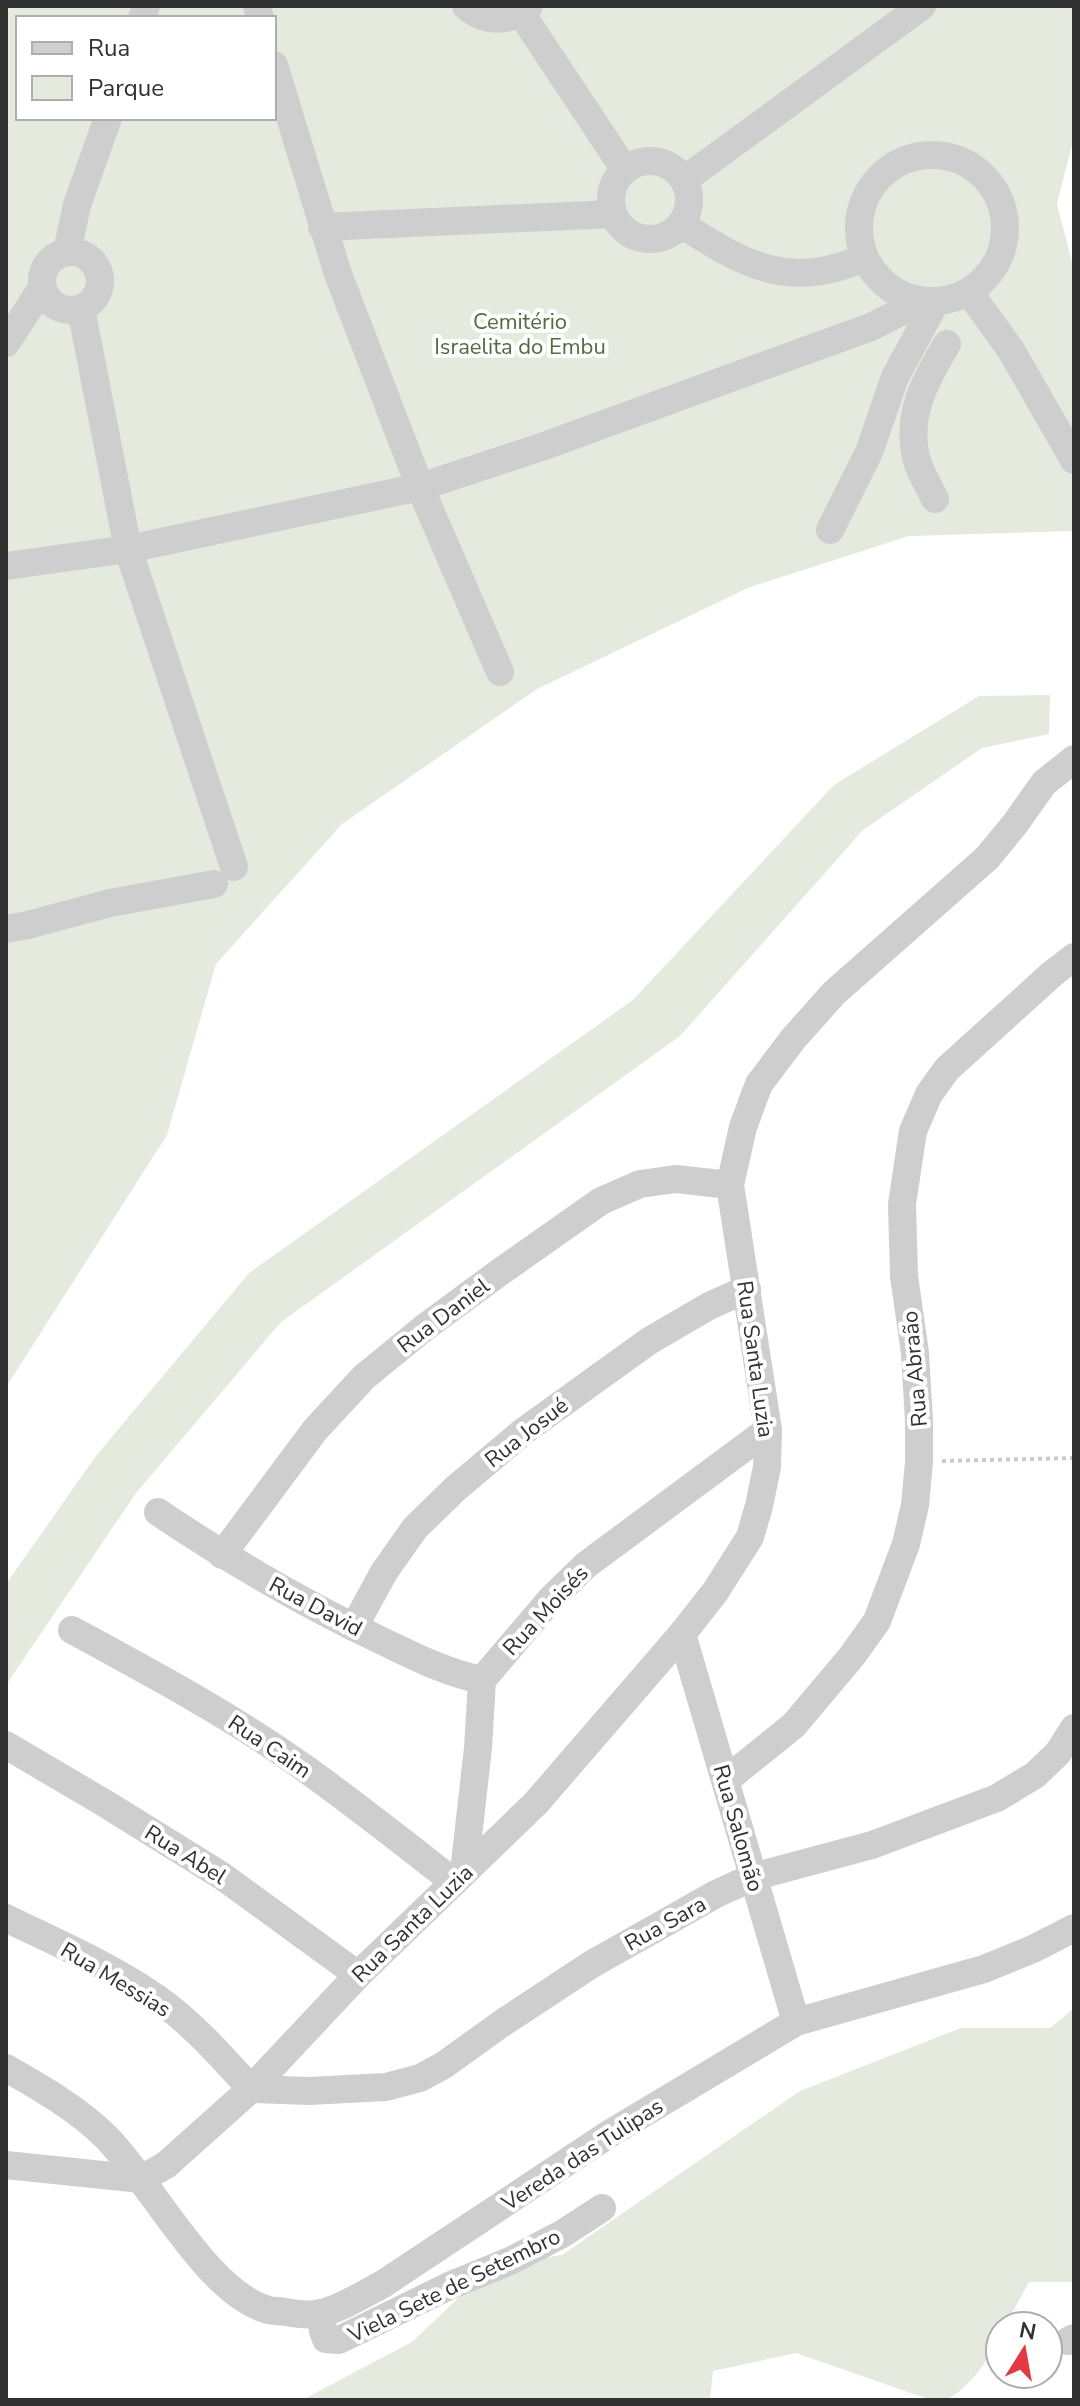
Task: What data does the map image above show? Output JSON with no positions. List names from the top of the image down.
{
  "streets": {
    "street": [
      "Rua Daniel",
      "Rua Santa Luzia",
      "Rua Abraão",
      "Rua Josué",
      "Rua David",
      "Rua Moisés",
      "Rua Caim",
      "Rua Salomão",
      "Rua Abel",
      "Rua Sara",
      "Rua Messias",
      "Vereda das Tulipas",
      "Viela Sete de Setembro"
    ]
  },
  "crossings": [
    ["Rua Daniel", "Rua Santa Luzia"],
    ["Rua Daniel", "Rua David"],
    ["Rua Santa Luzia", "Rua Josué"],
    ["Rua Santa Luzia", "Rua Moisés"],
    ["Rua Santa Luzia", "Rua Caim"],
    ["Rua Santa Luzia", "Rua Salomão"],
    ["Rua Santa Luzia", "Rua Abel"],
    ["Rua Santa Luzia", "Rua Sara"],
    ["Rua Santa Luzia", "Rua Messias"],
    ["Rua Abraão", "Rua Salomão"],
    ["Rua Josué", "Rua David"],
    ["Rua David", "Rua Moisés"],
    ["Rua Salomão", "Rua Sara"],
    ["Rua Salomão", "Vereda das Tulipas"],
    ["Rua Sara", "Rua Messias"],
    ["Vereda das Tulipas", "Viela Sete de Setembro"]
  ],
  "parks": ["Cemitério Israelita do Embu"],
  "legend": ["Rua", "Parque"],
  "north": "top"
}
